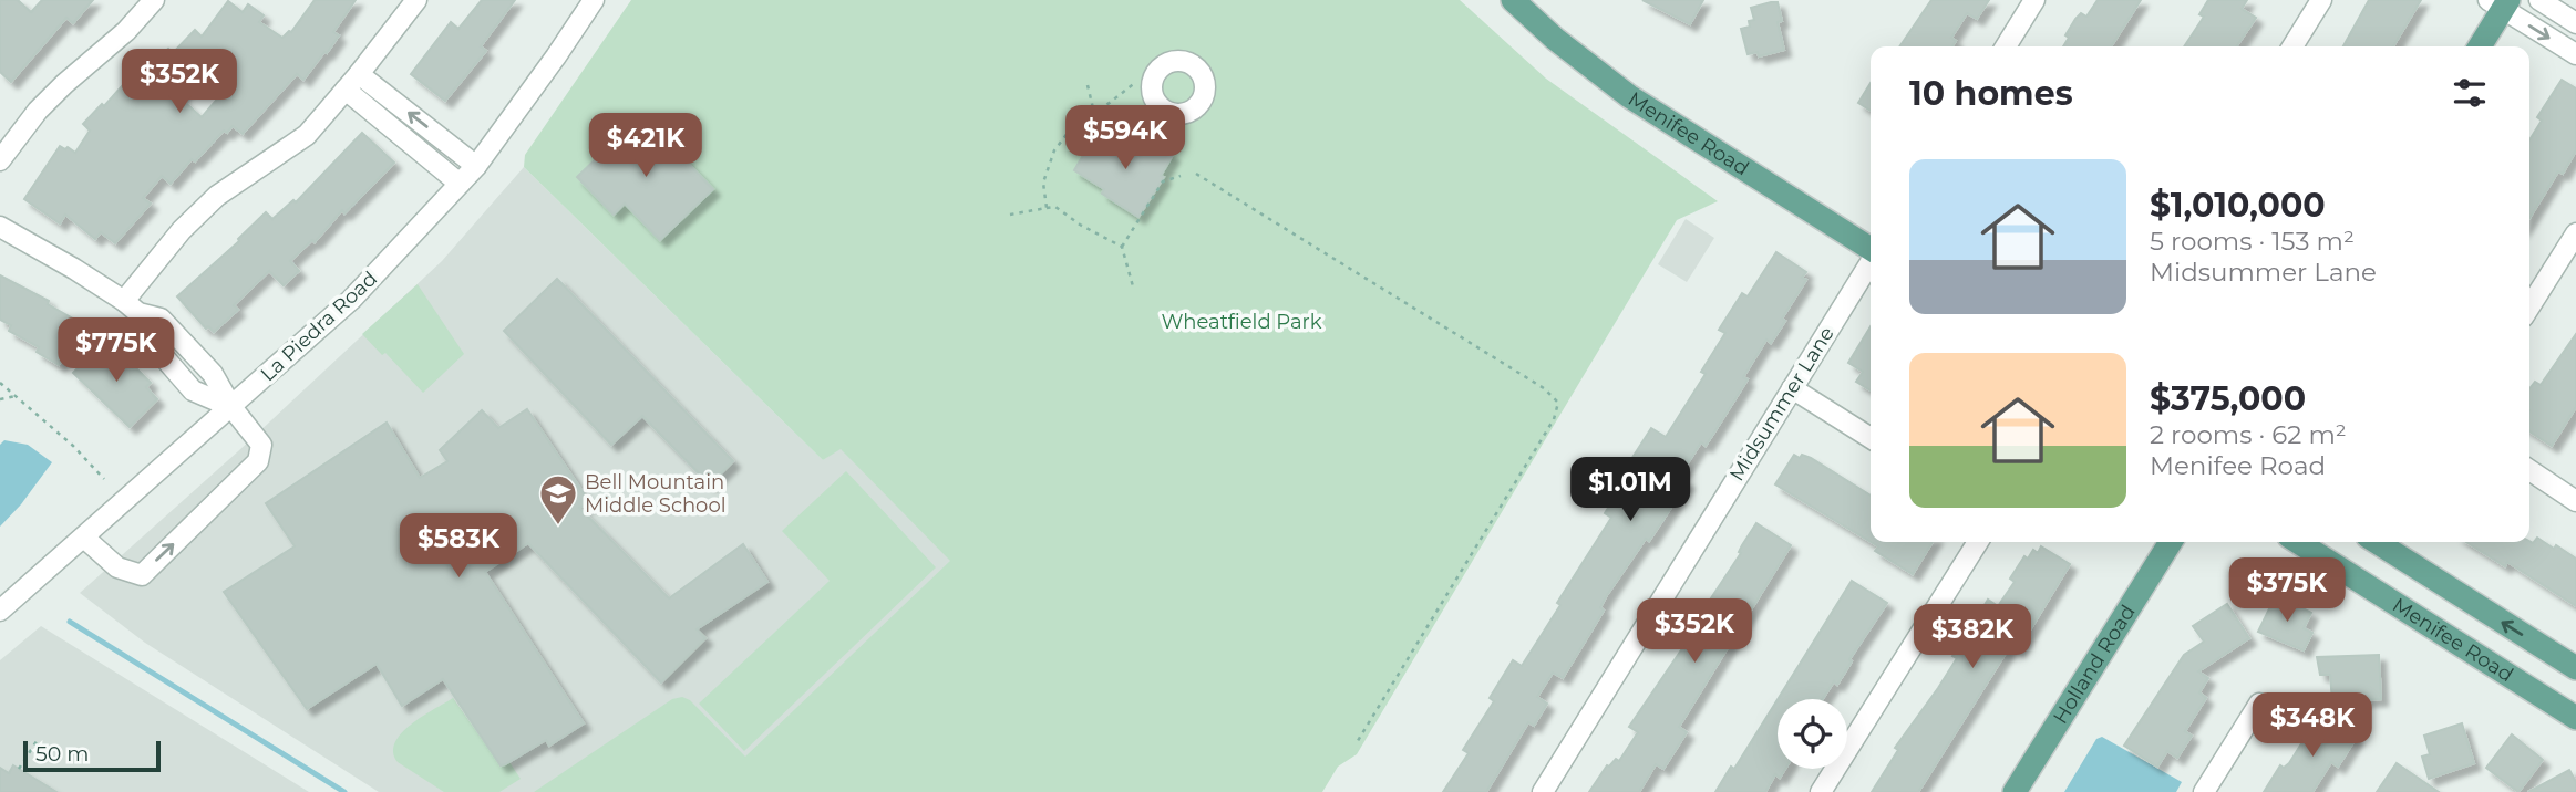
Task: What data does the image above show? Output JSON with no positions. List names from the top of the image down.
{
  "streets": {
    "main road": ["Menifee Road", "Holland Road"],
    "street": ["La Piedra Road", "Midsummer Lane"]
  },
  "parks": ["Wheatfield Park"],
  "places": {
    "school or university": ["Bell Mountain Middle School"]
  },
  "scale_bar": "50 m",
  "page": {
    "heading": "10 homes",
    "price": [
      "$352K",
      "$594K",
      "$421K",
      "$775K",
      "$1.01M",
      "$583K",
      "$375K",
      "$352K",
      "$382K",
      "$348K"
    ],
    "list": [
      {
        "name": "$1,010,000",
        "note": "5 rooms · 153 m² · Midsummer Lane"
      },
      {
        "name": "$375,000",
        "note": "2 rooms · 62 m² · Menifee Road"
      }
    ],
    "scale": "50 m"
  }
}
